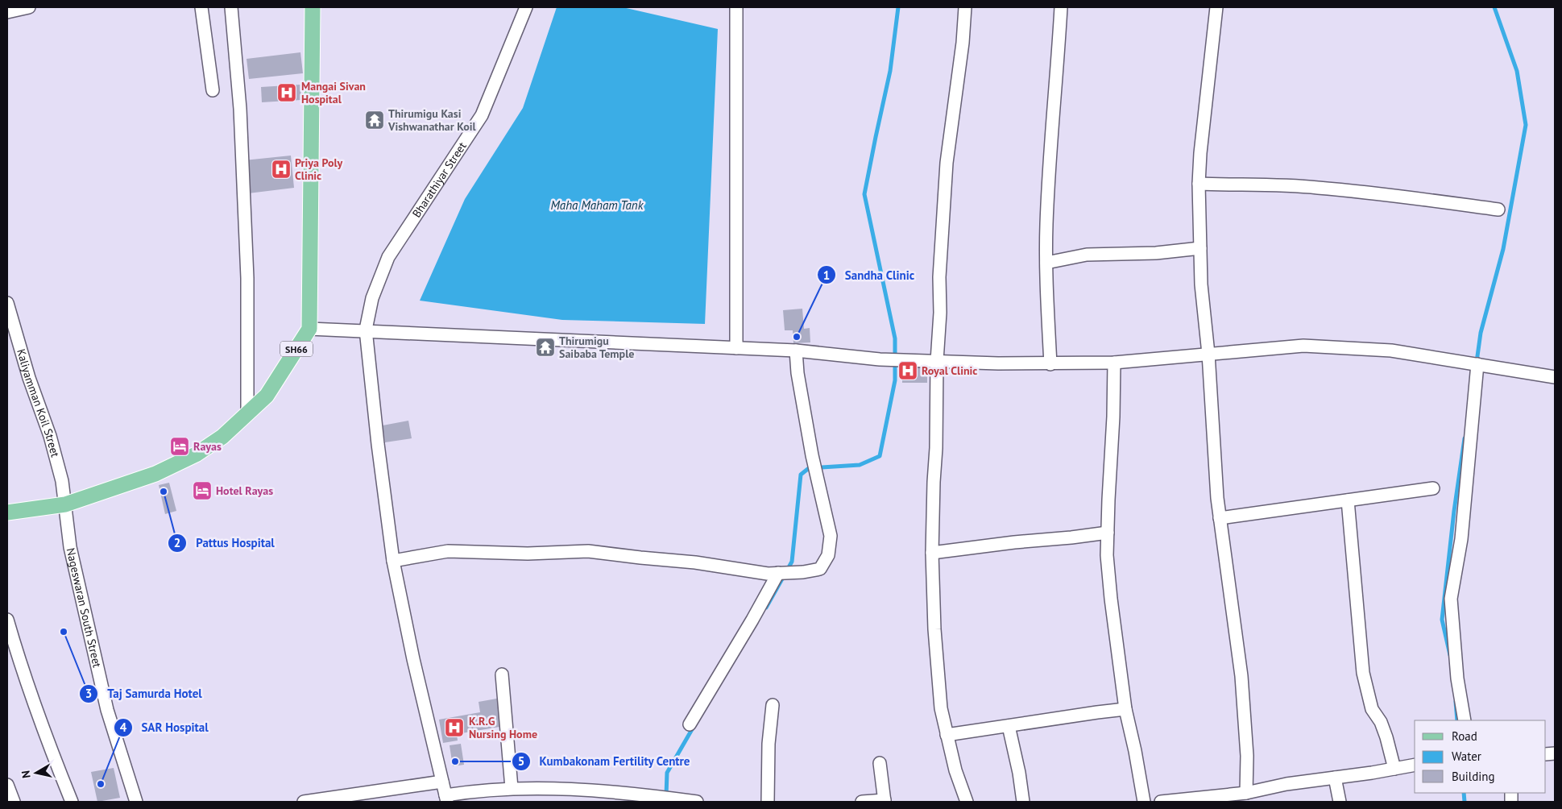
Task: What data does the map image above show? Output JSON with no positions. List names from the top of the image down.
{
  "streets": {
    "main road": ["SH66"],
    "street": ["Bharathiyar Street", "Kaliyamman Koil Street", "Nageswaran South Street"]
  },
  "crossings": [
    ["SH66", "Kaliyamman Koil Street"],
    ["SH66", "Nageswaran South Street"],
    ["Kaliyamman Koil Street", "Nageswaran South Street"]
  ],
  "water": ["Maha Maham Tank"],
  "places": {
    "hospital": [
      "Mangai Sivan Hospital",
      "Priya Poly Clinic",
      "Royal Clinic",
      "K.R.G Nursing Home"
    ],
    "temple": ["Thirumigu Kasi Vishwanathar Koil", "Thirumigu Saibaba Temple"],
    "other": [
      "Sandha Clinic",
      "Pattus Hospital",
      "Taj Samurda Hotel",
      "Kumbakonam Fertility Centre",
      "SAR Hospital"
    ],
    "hotel": ["Rayas", "Hotel Rayas"]
  },
  "legend": ["Road", "Water", "Building"],
  "north": "left"
}
